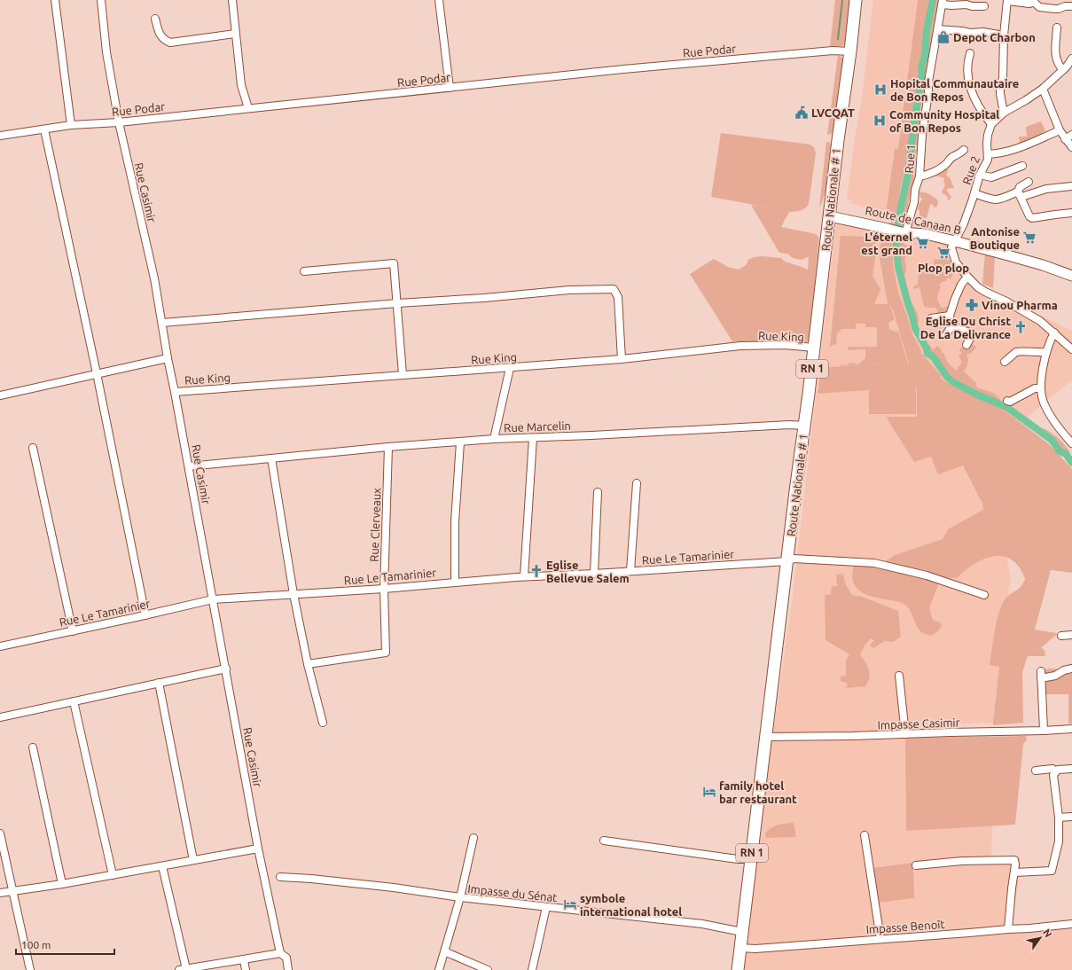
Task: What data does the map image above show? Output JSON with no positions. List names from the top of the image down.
{
  "streets": {
    "main road": ["Route Nationale # 1", "RN 1"],
    "street": [
      "Rue Podar",
      "Rue 1",
      "Rue 2",
      "Rue Casimir",
      "Route de Canaan B",
      "Rue King",
      "Rue Marcelin",
      "Rue Clerveaux",
      "Rue Le Tamarinier",
      "Impasse Casimir",
      "Impasse du Sénat",
      "Impasse Benoît"
    ]
  },
  "crossings": [
    ["Rue Podar", "Rue Casimir"],
    ["Rue Podar", "Route Nationale # 1"],
    ["Rue 1", "Route de Canaan B"],
    ["Rue 2", "Route de Canaan B"],
    ["Rue Casimir", "Rue King"],
    ["Rue Casimir", "Rue Marcelin"],
    ["Rue Casimir", "Rue Le Tamarinier"],
    ["Route Nationale # 1", "Route de Canaan B"],
    ["Route Nationale # 1", "Rue King"],
    ["Route Nationale # 1", "Rue Marcelin"],
    ["Route Nationale # 1", "Rue Le Tamarinier"],
    ["Route Nationale # 1", "Impasse Casimir"],
    ["Route Nationale # 1", "Impasse du Sénat"],
    ["Route Nationale # 1", "Impasse Benoît"],
    ["Rue Marcelin", "Rue Clerveaux"],
    ["Rue Clerveaux", "Rue Le Tamarinier"]
  ],
  "places": {
    "shop": ["Depot Charbon"],
    "hospital": ["Hopital Communautaire de Bon Repos", "Community Hospital of Bon Repos"],
    "public building": ["LVCQAT"],
    "supermarket": ["Antonise Boutique", "L'éternel est grand", "Plop plop"],
    "pharmacy": ["Vinou Pharma"],
    "church": ["Eglise Du Christ De La Delivrance", "Eglise Bellevue Salem"],
    "hotel": ["family hotel bar restaurant", "symbole international hotel"]
  },
  "scale_bar": "100 m",
  "north": "top right"
}
